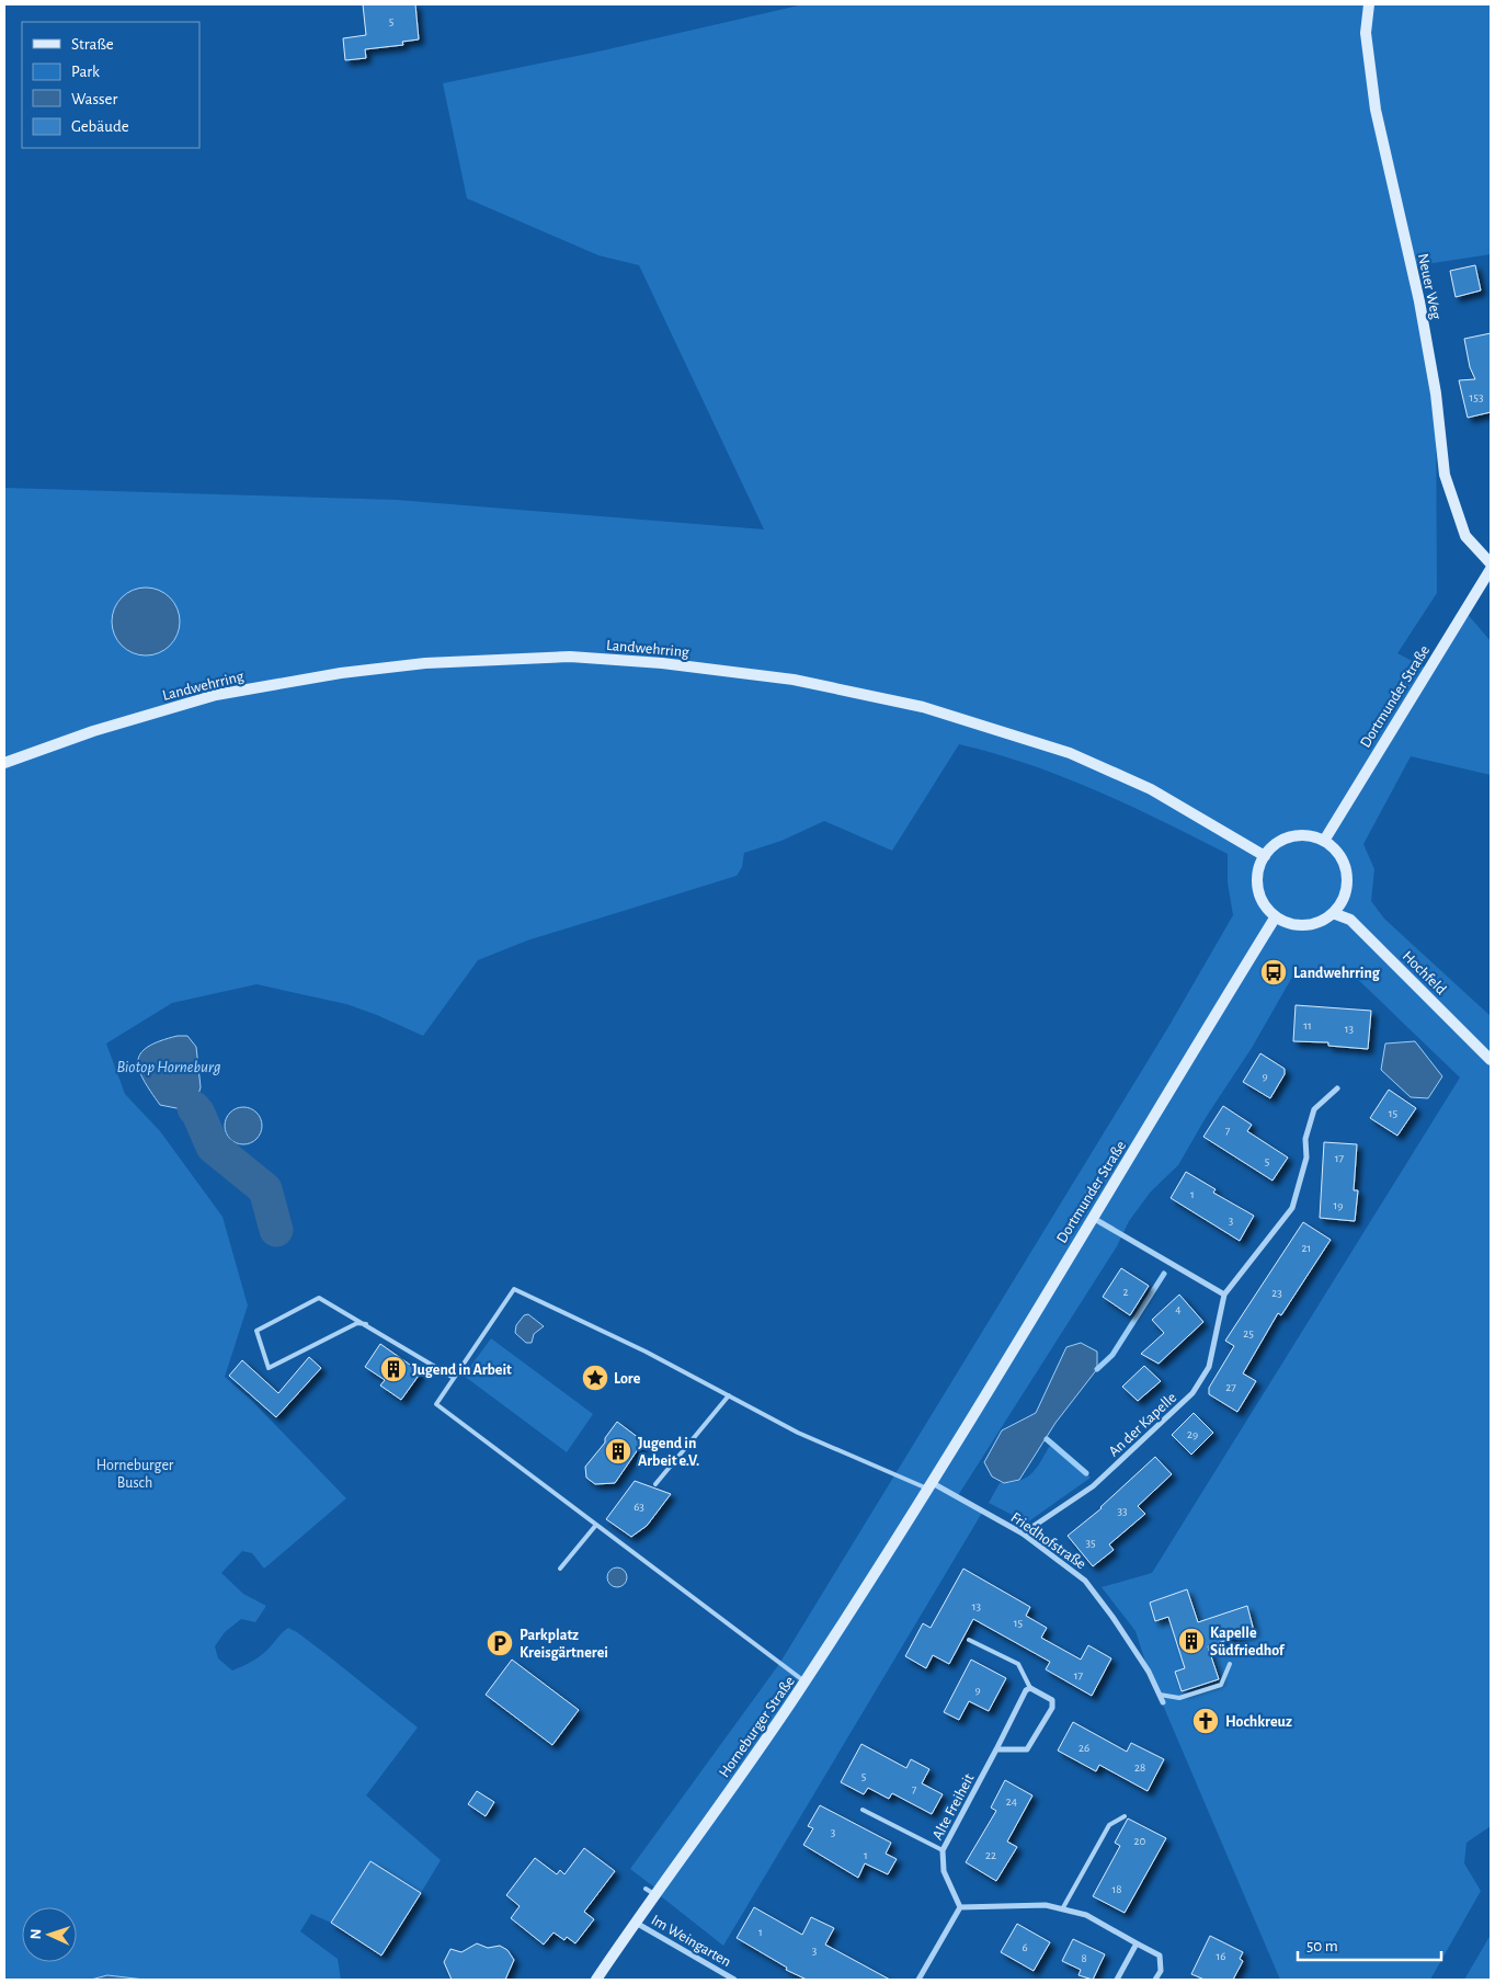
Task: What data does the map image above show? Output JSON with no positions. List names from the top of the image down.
{
  "streets": {
    "street": [
      "Neuer Weg",
      "Landwehrring",
      "Dortmunder Straße",
      "Hochfeld",
      "An der Kapelle",
      "Friedhofstraße",
      "Horneburger Straße",
      "Alte Freiheit",
      "Im Weingarten"
    ]
  },
  "crossings": [
    ["Landwehrring", "Dortmunder Straße"],
    ["Landwehrring", "Hochfeld"],
    ["Dortmunder Straße", "Hochfeld"],
    ["Dortmunder Straße", "Friedhofstraße"],
    ["Dortmunder Straße", "Horneburger Straße"],
    ["An der Kapelle", "Friedhofstraße"],
    ["Friedhofstraße", "Horneburger Straße"],
    ["Horneburger Straße", "Im Weingarten"]
  ],
  "water": ["Biotop Horneburg"],
  "parks": ["Horneburger Busch"],
  "places": {
    "bus stop": ["Landwehrring"],
    "building": ["Jugend in Arbeit", "Jugend in Arbeit e.V.", "Kapelle Südfriedhof"],
    "place": ["Lore"],
    "parking": ["Parkplatz Kreisgärtnerei"],
    "church": ["Hochkreuz"]
  },
  "house_numbers": [
    "5",
    "153",
    "11",
    "13",
    "9",
    "15",
    "7",
    "17",
    "5",
    "1",
    "19",
    "3",
    "21",
    "2",
    "23",
    "4",
    "25",
    "27",
    "29",
    "63",
    "33",
    "35",
    "13",
    "15",
    "17",
    "9",
    "26",
    "28",
    "5",
    "7",
    "24",
    "3",
    "20",
    "1",
    "22",
    "18",
    "1",
    "6",
    "3",
    "16",
    "8"
  ],
  "legend": [
    "Straße",
    "Park",
    "Wasser",
    "Gebäude"
  ],
  "scale_bar": "50 m",
  "north": "left"
}
